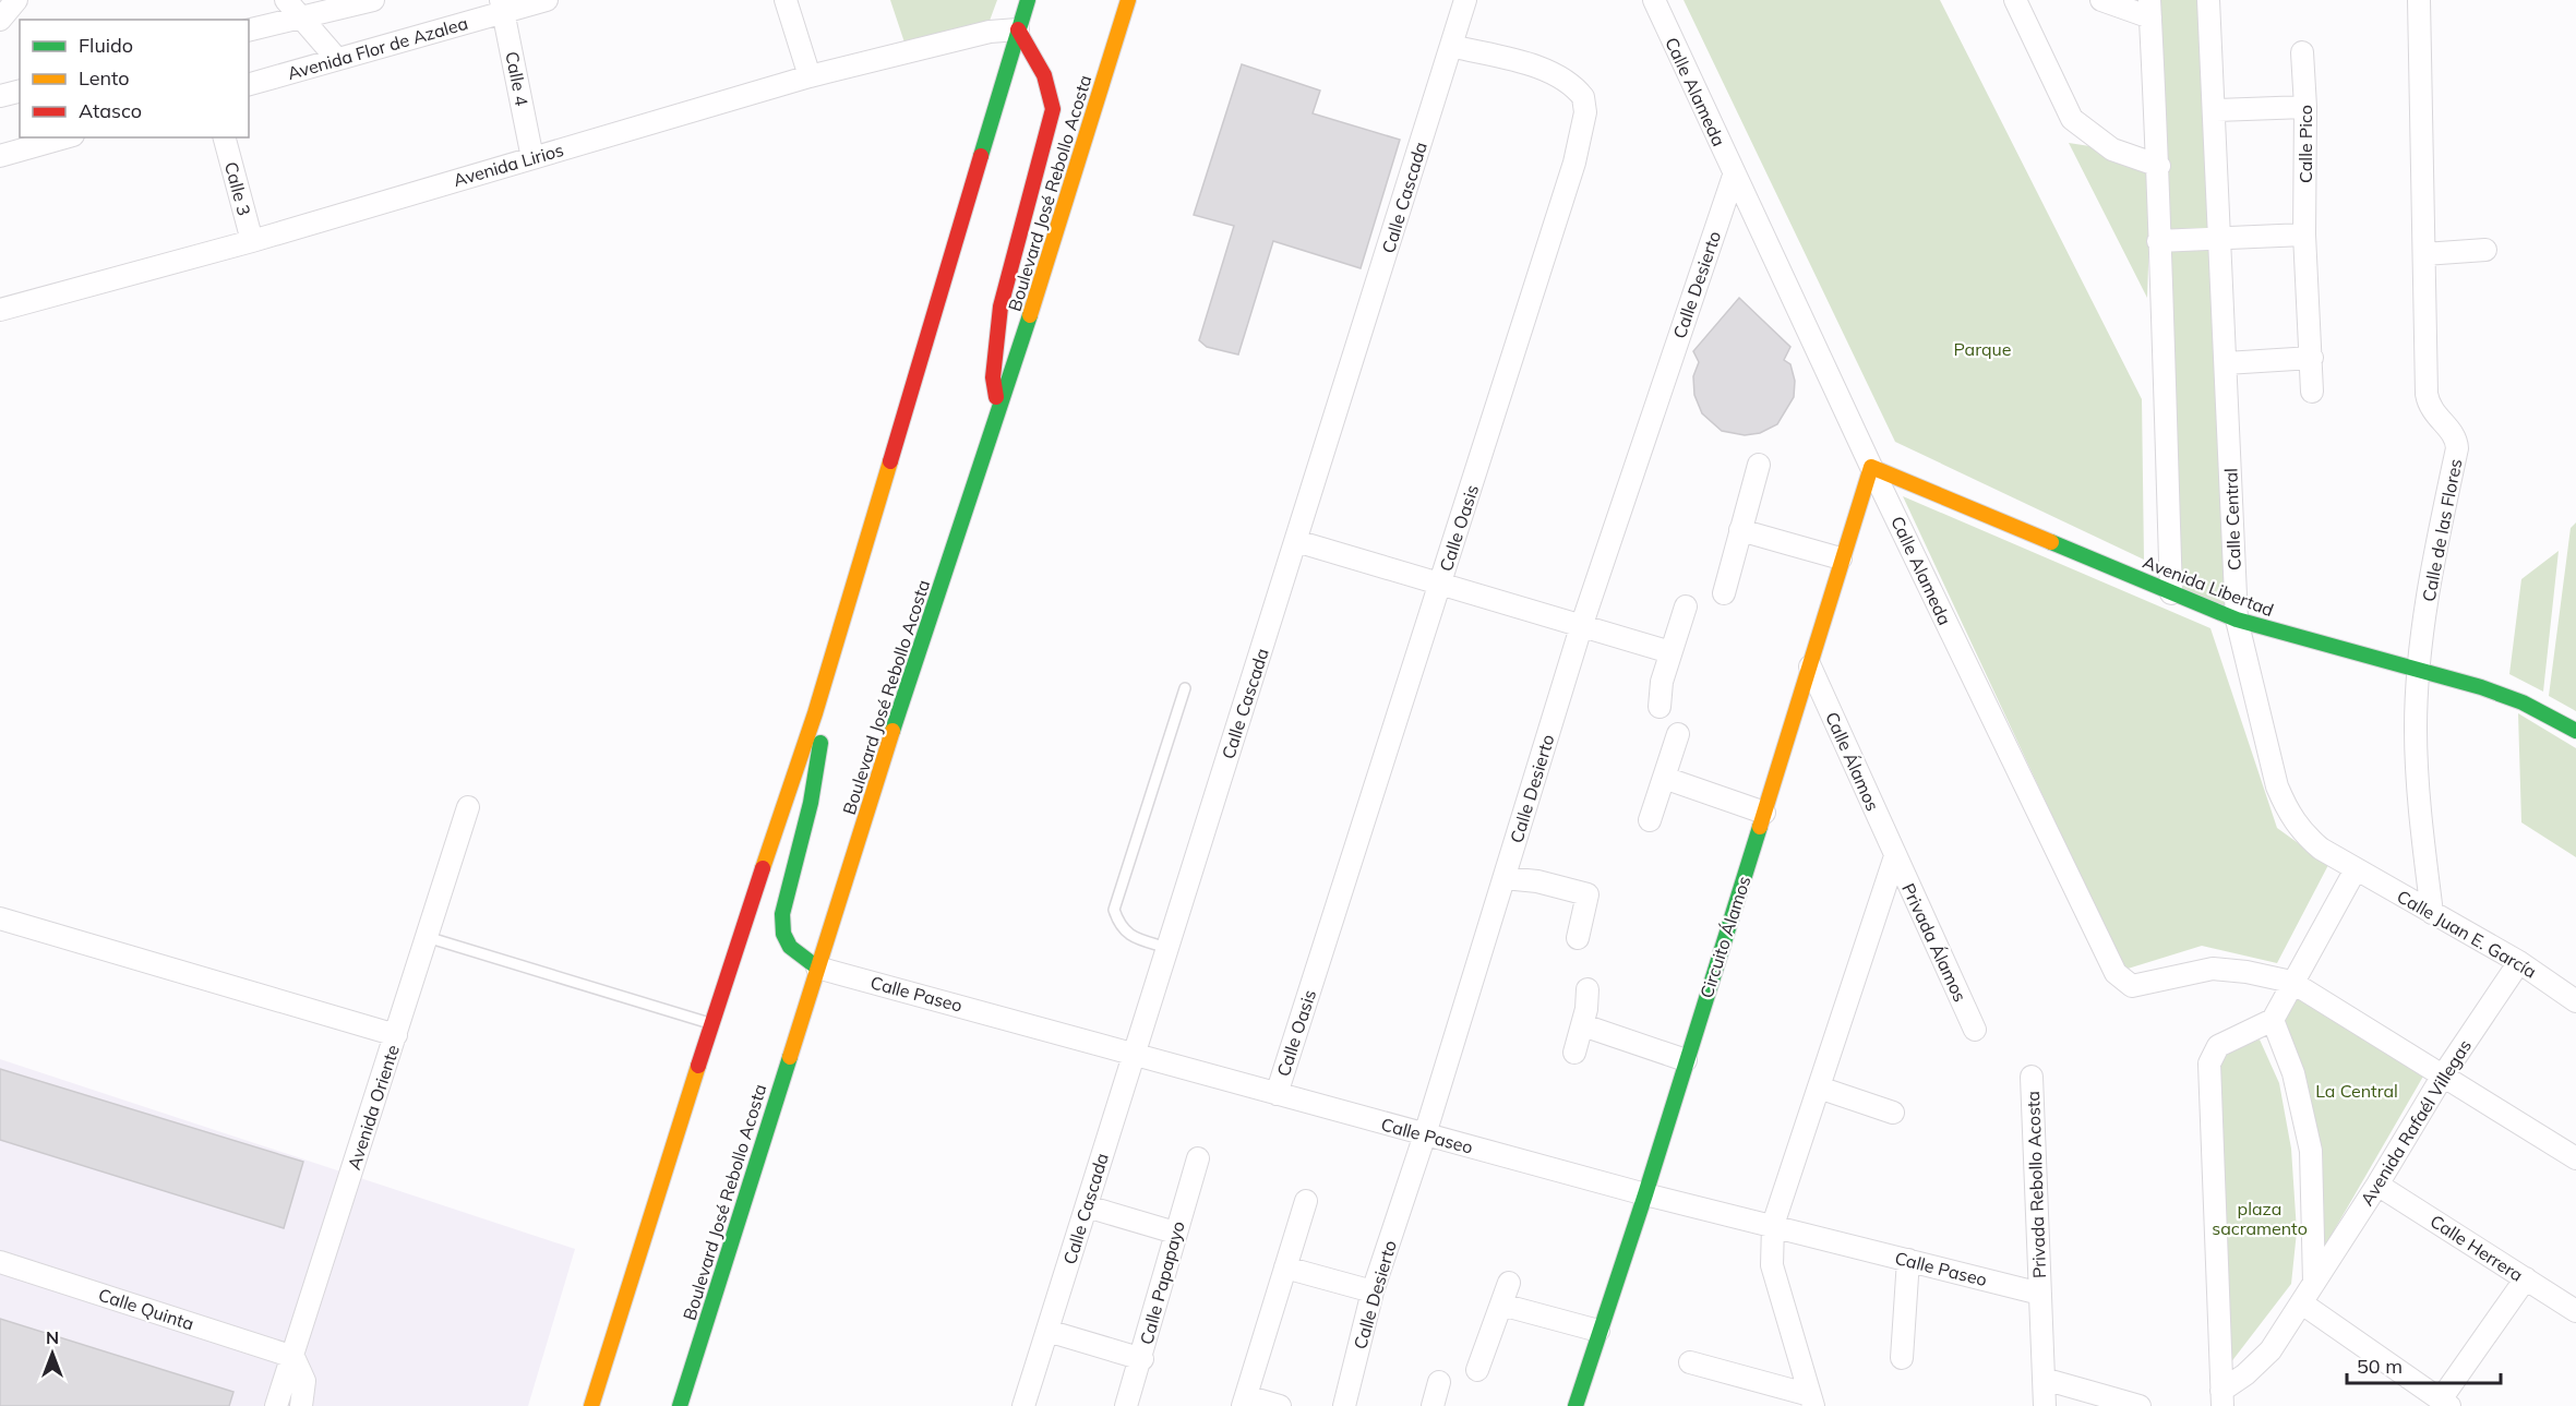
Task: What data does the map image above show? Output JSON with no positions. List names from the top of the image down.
{
  "streets": {
    "main road": ["Boulevard José Rebollo Acosta", "Avenida Libertad", "Circuito Álamos"],
    "street": [
      "Avenida Flor de Azalea",
      "Calle 4",
      "Calle Alameda",
      "Calle Pico",
      "Avenida Lirios",
      "Calle 3",
      "Calle Cascada",
      "Calle Desierto",
      "Calle Central",
      "Calle Oasis",
      "Calle de las Flores",
      "Calle Álamos",
      "Calle Juan E. García",
      "Privada Álamos",
      "Calle Paseo",
      "Avenida Oriente",
      "Avenida Rafaél Villegas",
      "Privada Rebollo Acosta",
      "Calle Herrera",
      "Calle Papapayo",
      "Calle Quinta"
    ]
  },
  "crossings": [
    ["Avenida Flor de Azalea", "Calle 4"],
    ["Calle 4", "Avenida Lirios"],
    ["Calle Alameda", "Calle Desierto"],
    ["Calle Alameda", "Avenida Libertad"],
    ["Calle Alameda", "Circuito Álamos"],
    ["Avenida Lirios", "Calle 3"],
    ["Boulevard José Rebollo Acosta", "Calle Paseo"],
    ["Calle Cascada", "Calle Oasis"],
    ["Calle Cascada", "Calle Paseo"],
    ["Calle Desierto", "Calle Paseo"],
    ["Calle Central", "Avenida Libertad"],
    ["Calle Central", "Calle Juan E. García"],
    ["Calle Oasis", "Calle Paseo"],
    ["Calle de las Flores", "Avenida Libertad"],
    ["Calle de las Flores", "Calle Juan E. García"],
    ["Avenida Libertad", "Circuito Álamos"],
    ["Calle Álamos", "Circuito Álamos"],
    ["Calle Álamos", "Privada Álamos"],
    ["Calle Juan E. García", "Avenida Rafaél Villegas"],
    ["Circuito Álamos", "Calle Paseo"],
    ["Calle Paseo", "Privada Rebollo Acosta"],
    ["Avenida Oriente", "Calle Quinta"],
    ["Avenida Rafaél Villegas", "Calle Herrera"]
  ],
  "parks": ["Parque", "La Central", "plaza sacramento"],
  "legend": ["Fluido", "Lento", "Atasco"],
  "scale_bar": "50 m",
  "north": "top"
}
